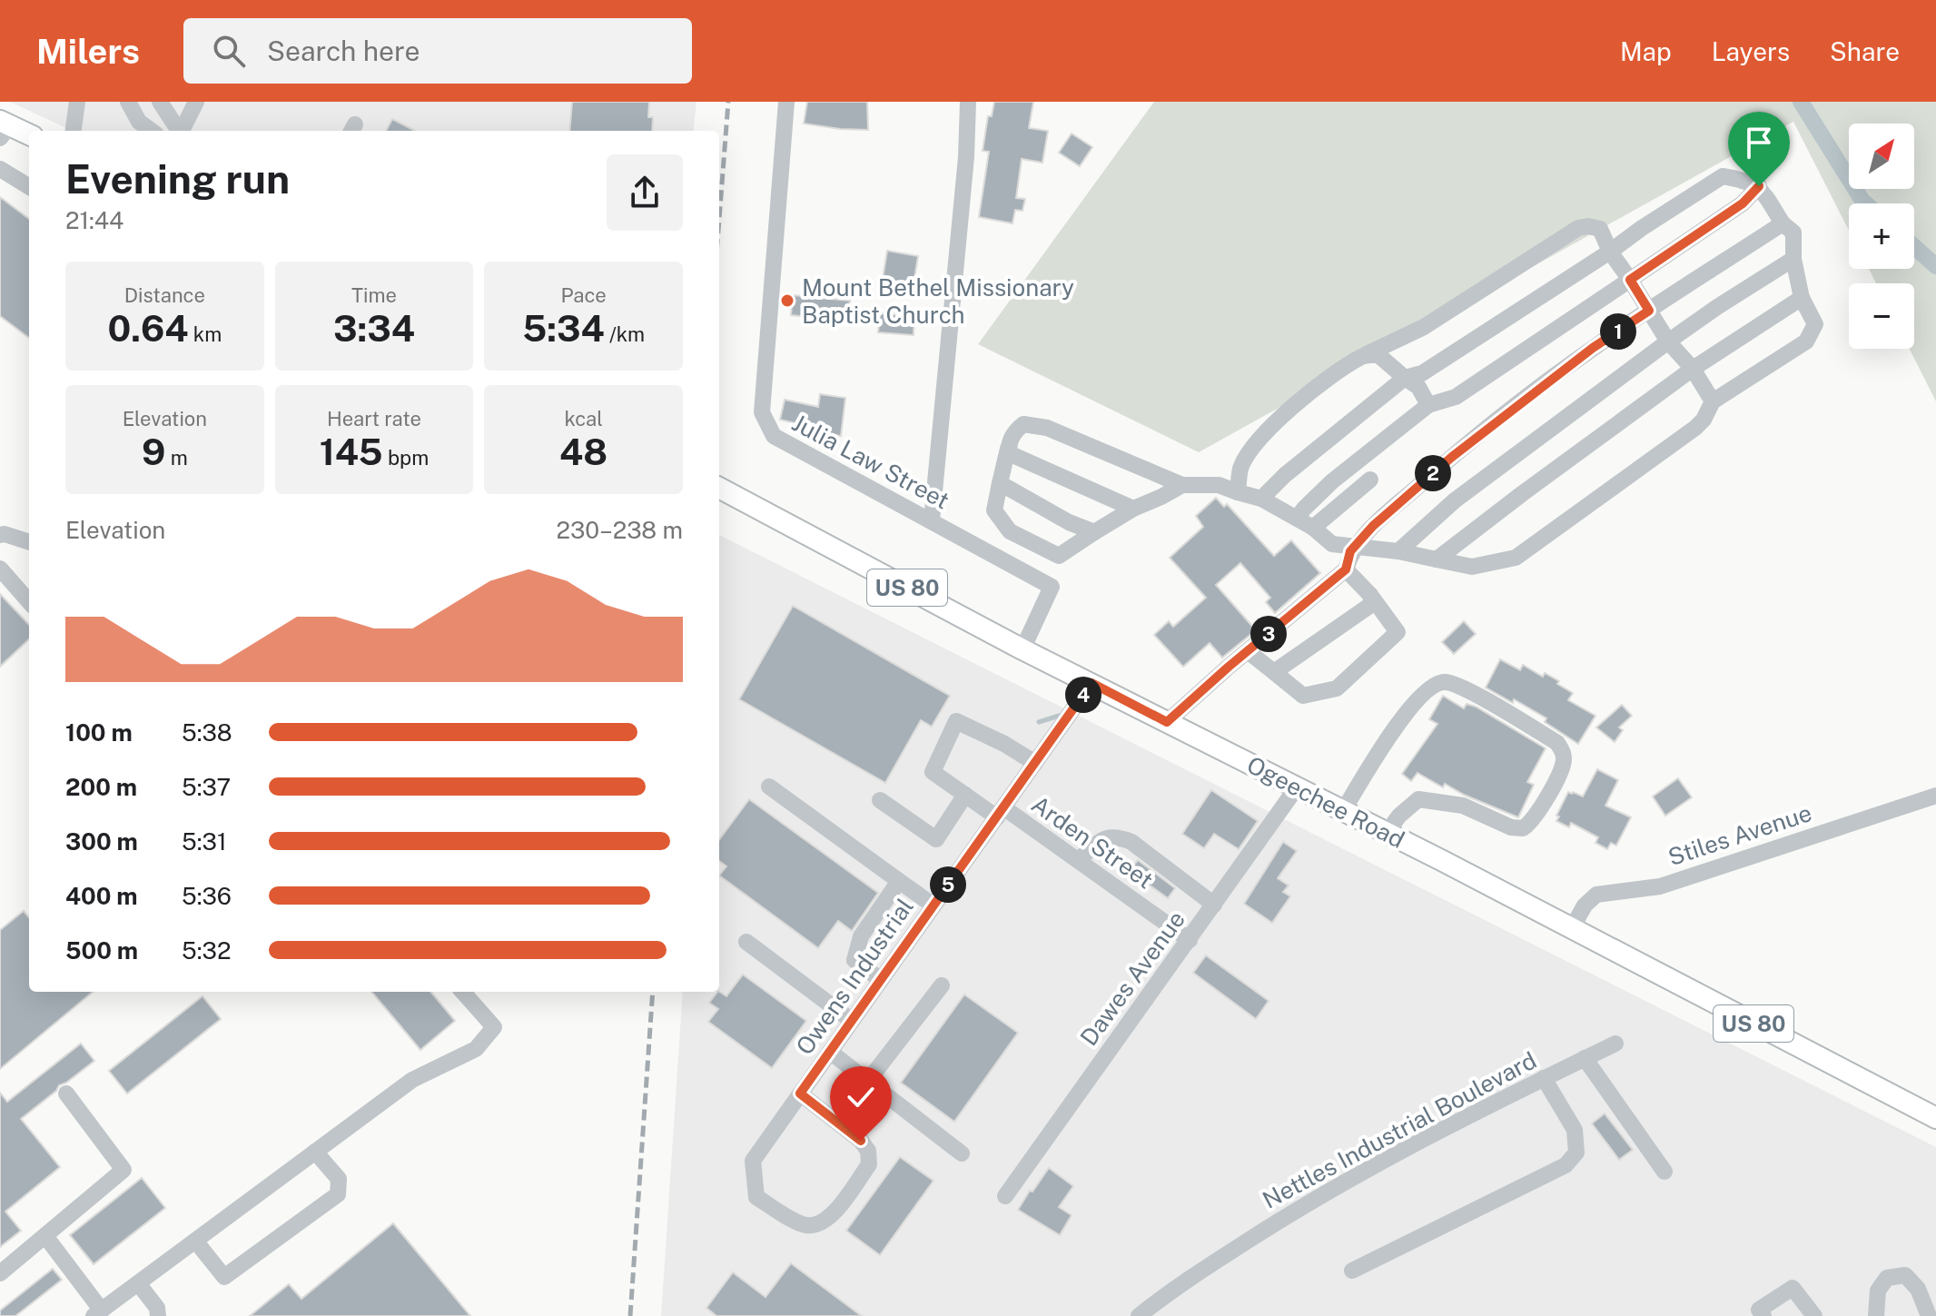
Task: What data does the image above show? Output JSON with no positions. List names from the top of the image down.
{
  "streets": {
    "main road": ["US 80", "Ogeechee Road"],
    "street": [
      "Julia Law Street",
      "Stiles Avenue",
      "Arden Street",
      "Owens Industrial",
      "Dawes Avenue",
      "Nettles Industrial Boulevard"
    ]
  },
  "crossings": [
    ["Julia Law Street", "Ogeechee Road"],
    ["Ogeechee Road", "Stiles Avenue"],
    ["Ogeechee Road", "Owens Industrial"],
    ["Ogeechee Road", "Dawes Avenue"],
    ["Arden Street", "Owens Industrial"],
    ["Arden Street", "Dawes Avenue"]
  ],
  "places": ["Mount Bethel Missionary Baptist Church"],
  "north": "top right",
  "page": {
    "header": "Milers",
    "search": "Search here",
    "nav": ["Map", "Layers", "Share"],
    "map_buttons": ["+", "−"],
    "heading": ["Evening run", "21:44"],
    "stats": [
      ["Distance", "0.64 km"],
      ["Time", "3:34"],
      ["Pace", "5:34 /km"],
      ["Elevation", "9 m"],
      ["Heart rate", "145 bpm"],
      ["kcal", "48"]
    ],
    "pins": [
      "1",
      "2",
      "3",
      "4",
      "5"
    ],
    "chart": ["Elevation", "230–238 m"],
    "list": [
      {
        "name": "100 m",
        "note": "5:38"
      },
      {
        "name": "200 m",
        "note": "5:37"
      },
      {
        "name": "300 m",
        "note": "5:31"
      },
      {
        "name": "400 m",
        "note": "5:36"
      },
      {
        "name": "500 m",
        "note": "5:32"
      }
    ]
  }
}
